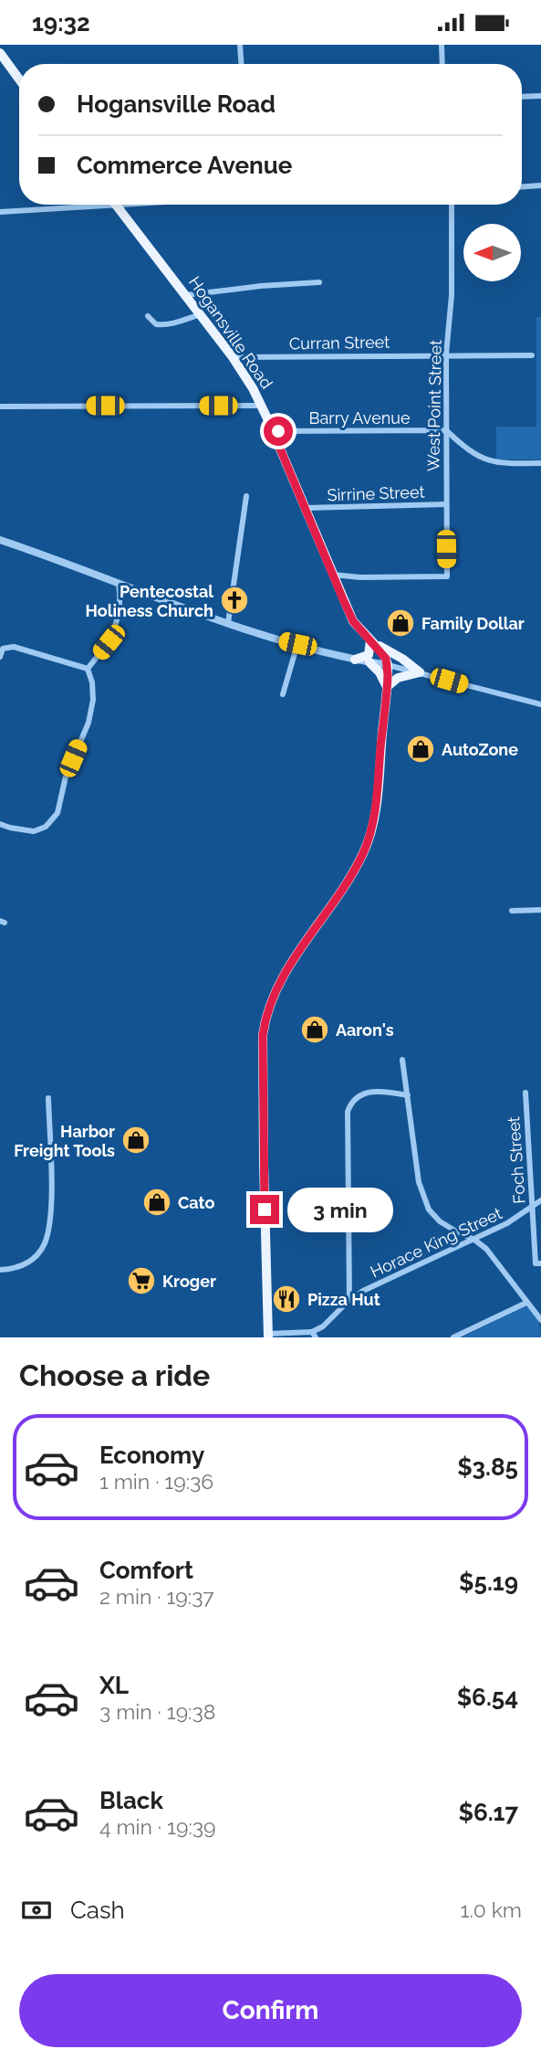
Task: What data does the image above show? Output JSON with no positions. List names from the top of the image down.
{
  "streets": {
    "main road": ["Hogansville Road"],
    "street": [
      "Curran Street",
      "West Point Street",
      "Barry Avenue",
      "Sirrine Street",
      "Foch Street",
      "Horace King Street"
    ]
  },
  "crossings": [
    ["Hogansville Road", "Curran Street"],
    ["Hogansville Road", "West Point Street"],
    ["Hogansville Road", "Barry Avenue"],
    ["Hogansville Road", "Sirrine Street"],
    ["Curran Street", "West Point Street"],
    ["West Point Street", "Barry Avenue"],
    ["West Point Street", "Sirrine Street"],
    ["Foch Street", "Horace King Street"]
  ],
  "places": {
    "church": ["Pentecostal Holiness Church"],
    "shop": [
      "Family Dollar",
      "AutoZone",
      "Aaron's",
      "Harbor Freight Tools",
      "Cato"
    ],
    "supermarket": ["Kroger"],
    "restaurant": ["Pizza Hut"]
  },
  "north": "left",
  "page": {
    "status": "19:32",
    "banner": ["Hogansville Road", "Commerce Avenue"],
    "bubble": "3 min",
    "heading": "Choose a ride",
    "list": [
      {
        "name": "Economy",
        "note": "1 min · 19:36",
        "value": "$3.85"
      },
      {
        "name": "Comfort",
        "note": "2 min · 19:37",
        "value": "$5.19"
      },
      {
        "name": "XL",
        "note": "3 min · 19:38",
        "value": "$6.54"
      },
      {
        "name": "Black",
        "note": "4 min · 19:39",
        "value": "$6.17"
      }
    ],
    "pay": ["Cash", "1.0 km"],
    "buttons": "Confirm"
  }
}
